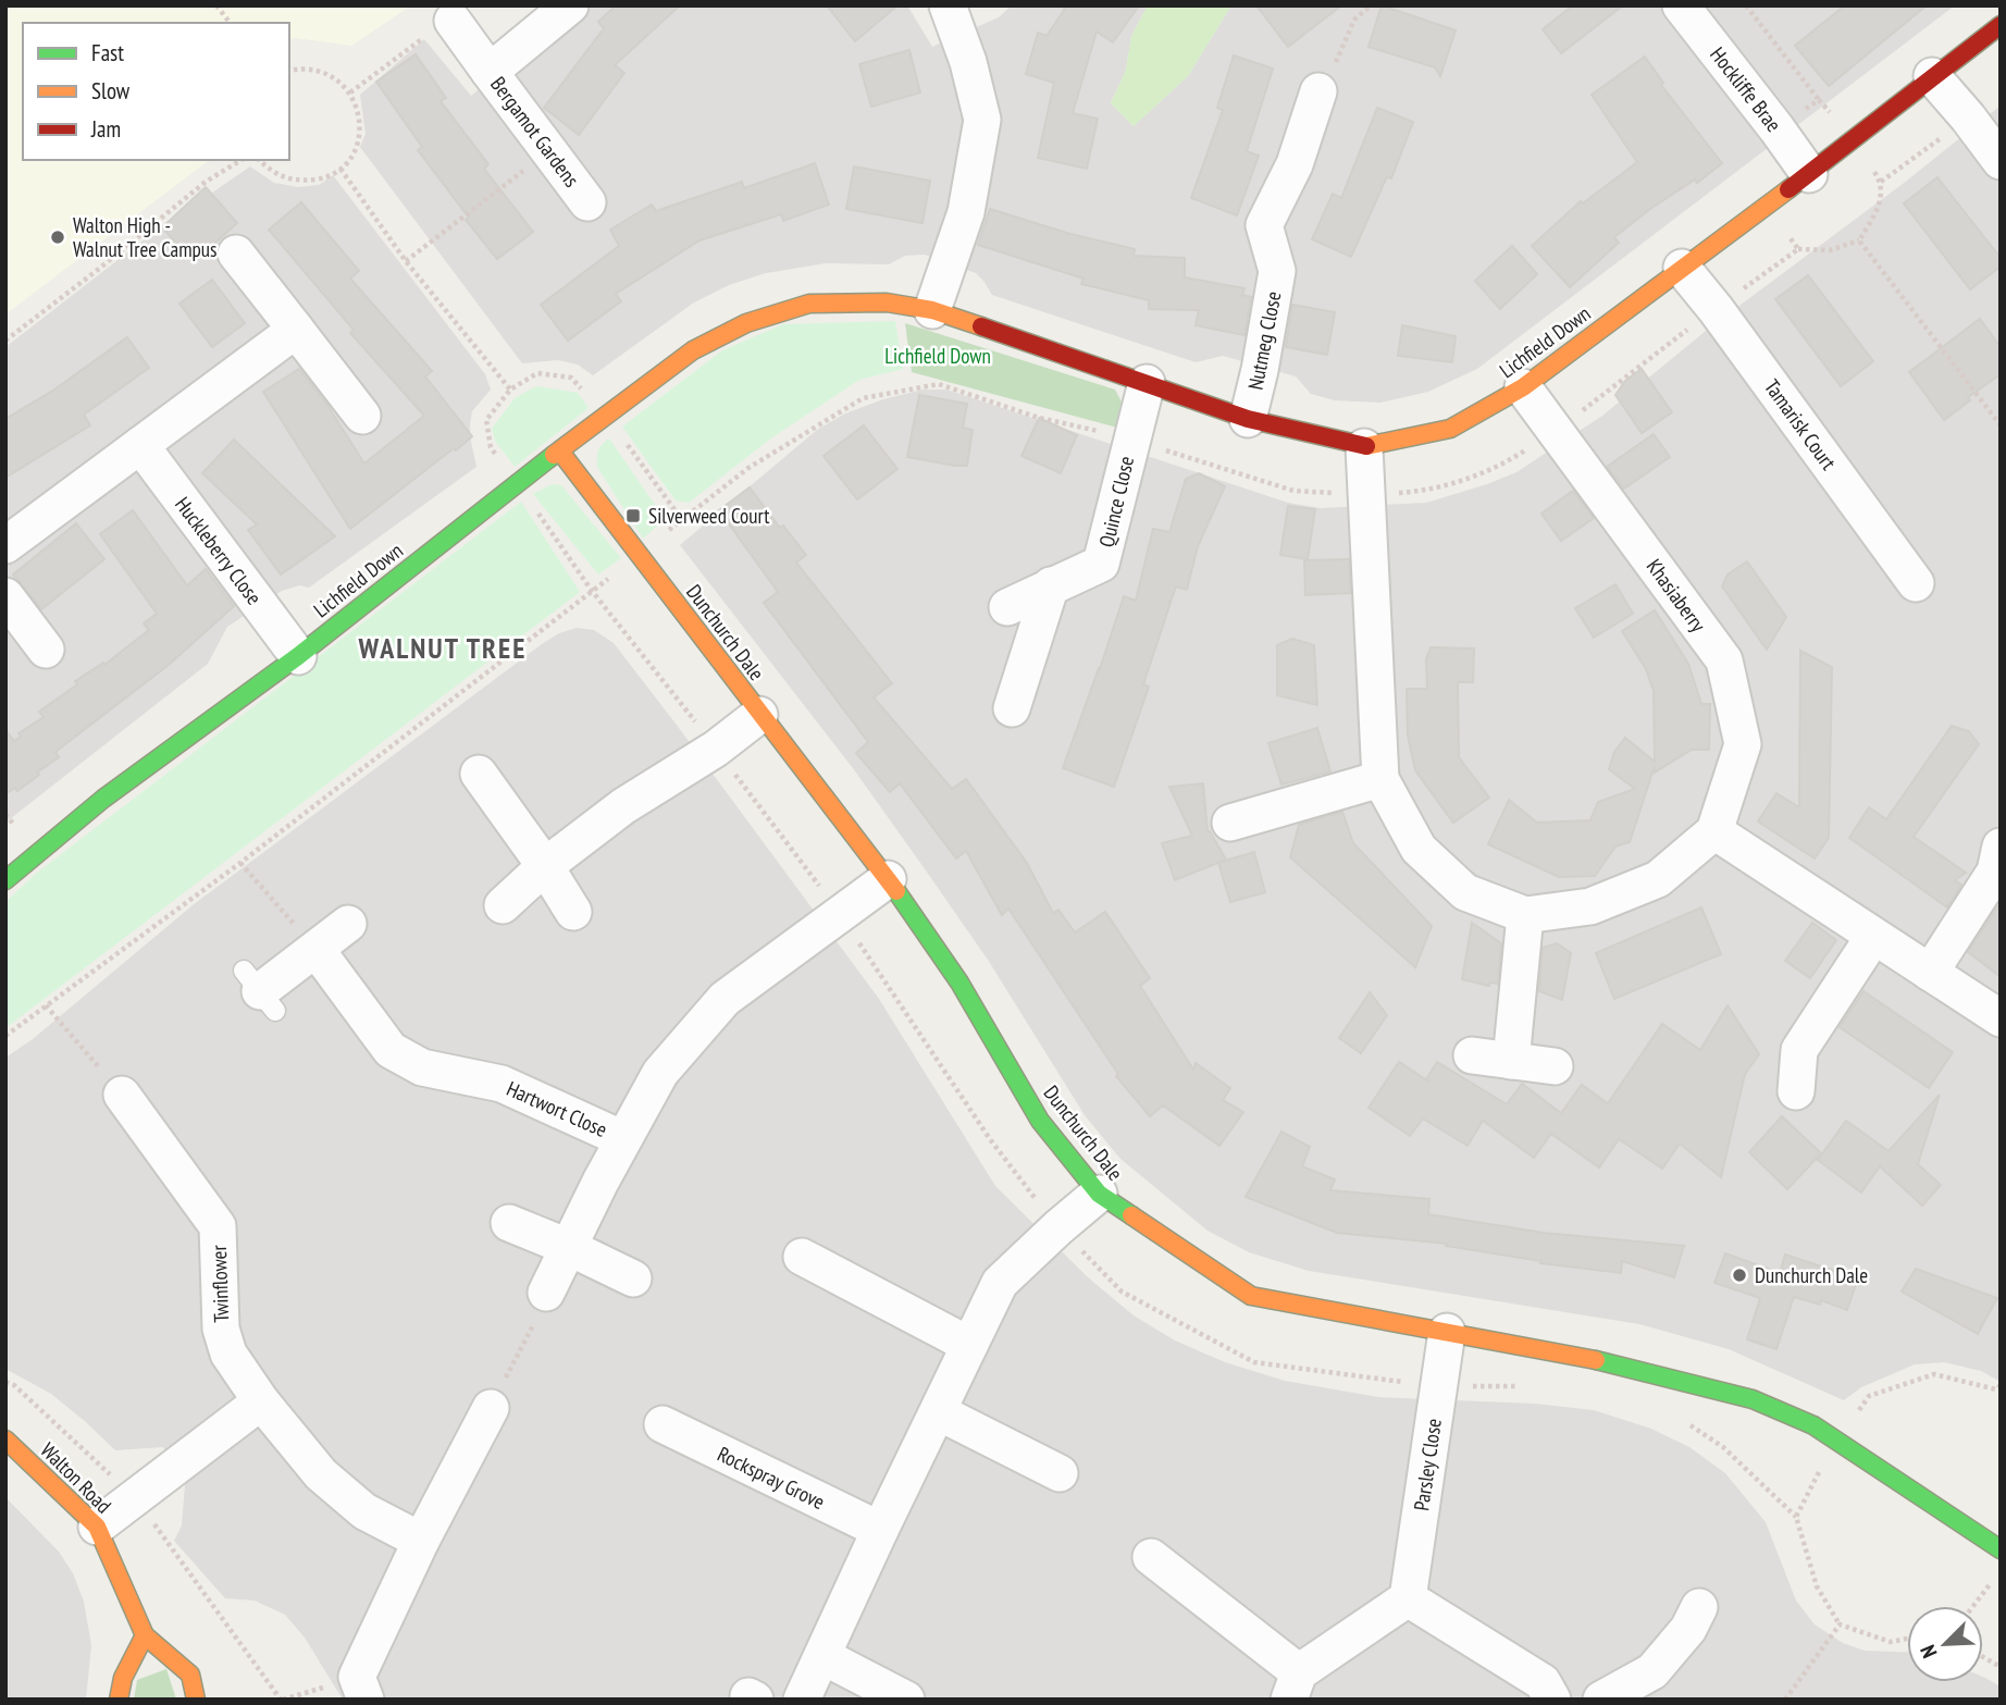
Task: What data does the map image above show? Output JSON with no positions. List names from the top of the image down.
{
  "streets": {
    "street": [
      "Hockliffe Brae",
      "Bergamot Gardens",
      "Nutmeg Close",
      "Lichfield Down",
      "Tamarisk Court",
      "Quince Close",
      "Huckleberry Close",
      "Khasiaberry",
      "Dunchurch Dale",
      "Hartwort Close",
      "Twinflower",
      "Parsley Close",
      "Walton Road",
      "Rockspray Grove"
    ]
  },
  "crossings": [
    ["Hockliffe Brae", "Lichfield Down"],
    ["Nutmeg Close", "Lichfield Down"],
    ["Lichfield Down", "Tamarisk Court"],
    ["Lichfield Down", "Quince Close"],
    ["Lichfield Down", "Huckleberry Close"],
    ["Lichfield Down", "Khasiaberry"],
    ["Lichfield Down", "Dunchurch Dale"],
    ["Dunchurch Dale", "Hartwort Close"],
    ["Dunchurch Dale", "Parsley Close"]
  ],
  "districts": ["WALNUT TREE"],
  "parks": ["Lichfield Down"],
  "places": {
    "other": ["Walton High - Walnut Tree Campus", "Dunchurch Dale"],
    "transit": ["Silverweed Court"]
  },
  "legend": ["Fast", "Slow", "Jam"],
  "north": "bottom left"
}
